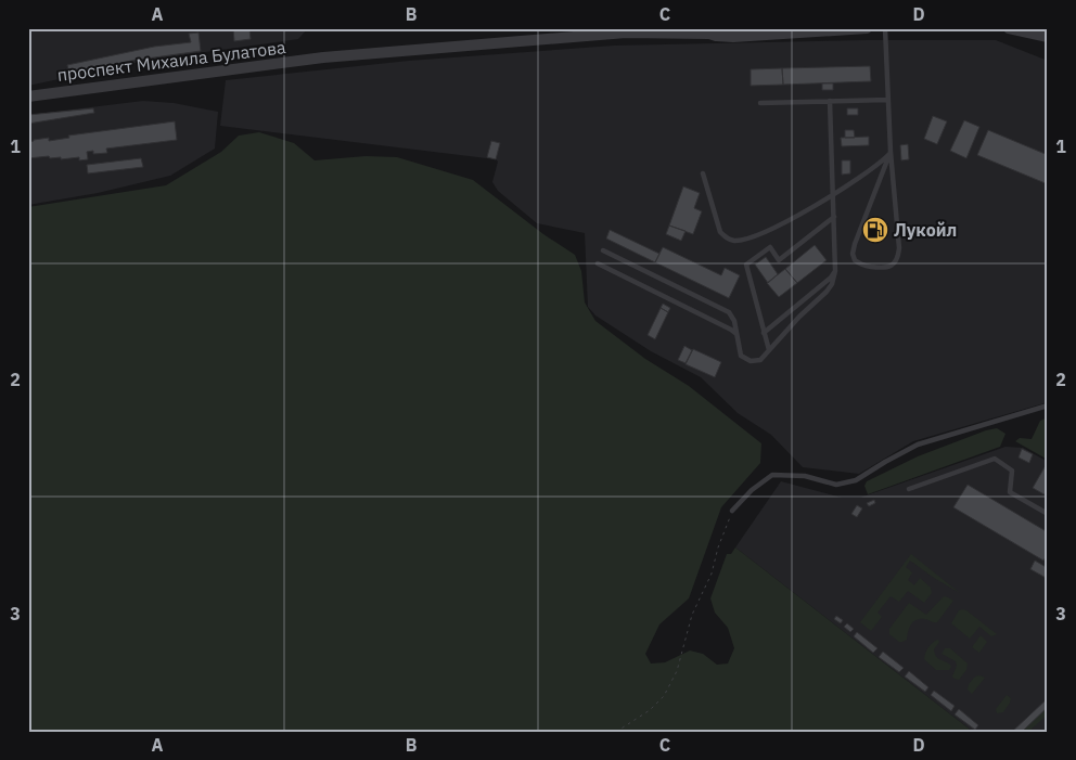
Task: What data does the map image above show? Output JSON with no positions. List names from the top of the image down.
{
  "streets": {
    "street": ["проспект Михаила Булатова"]
  },
  "places": {
    "fuel station": ["Лукойл"]
  },
  "grid": {
    "columns": [
      "A",
      "B",
      "C",
      "D"
    ],
    "rows": ["1", "2", "3"]
  }
}
